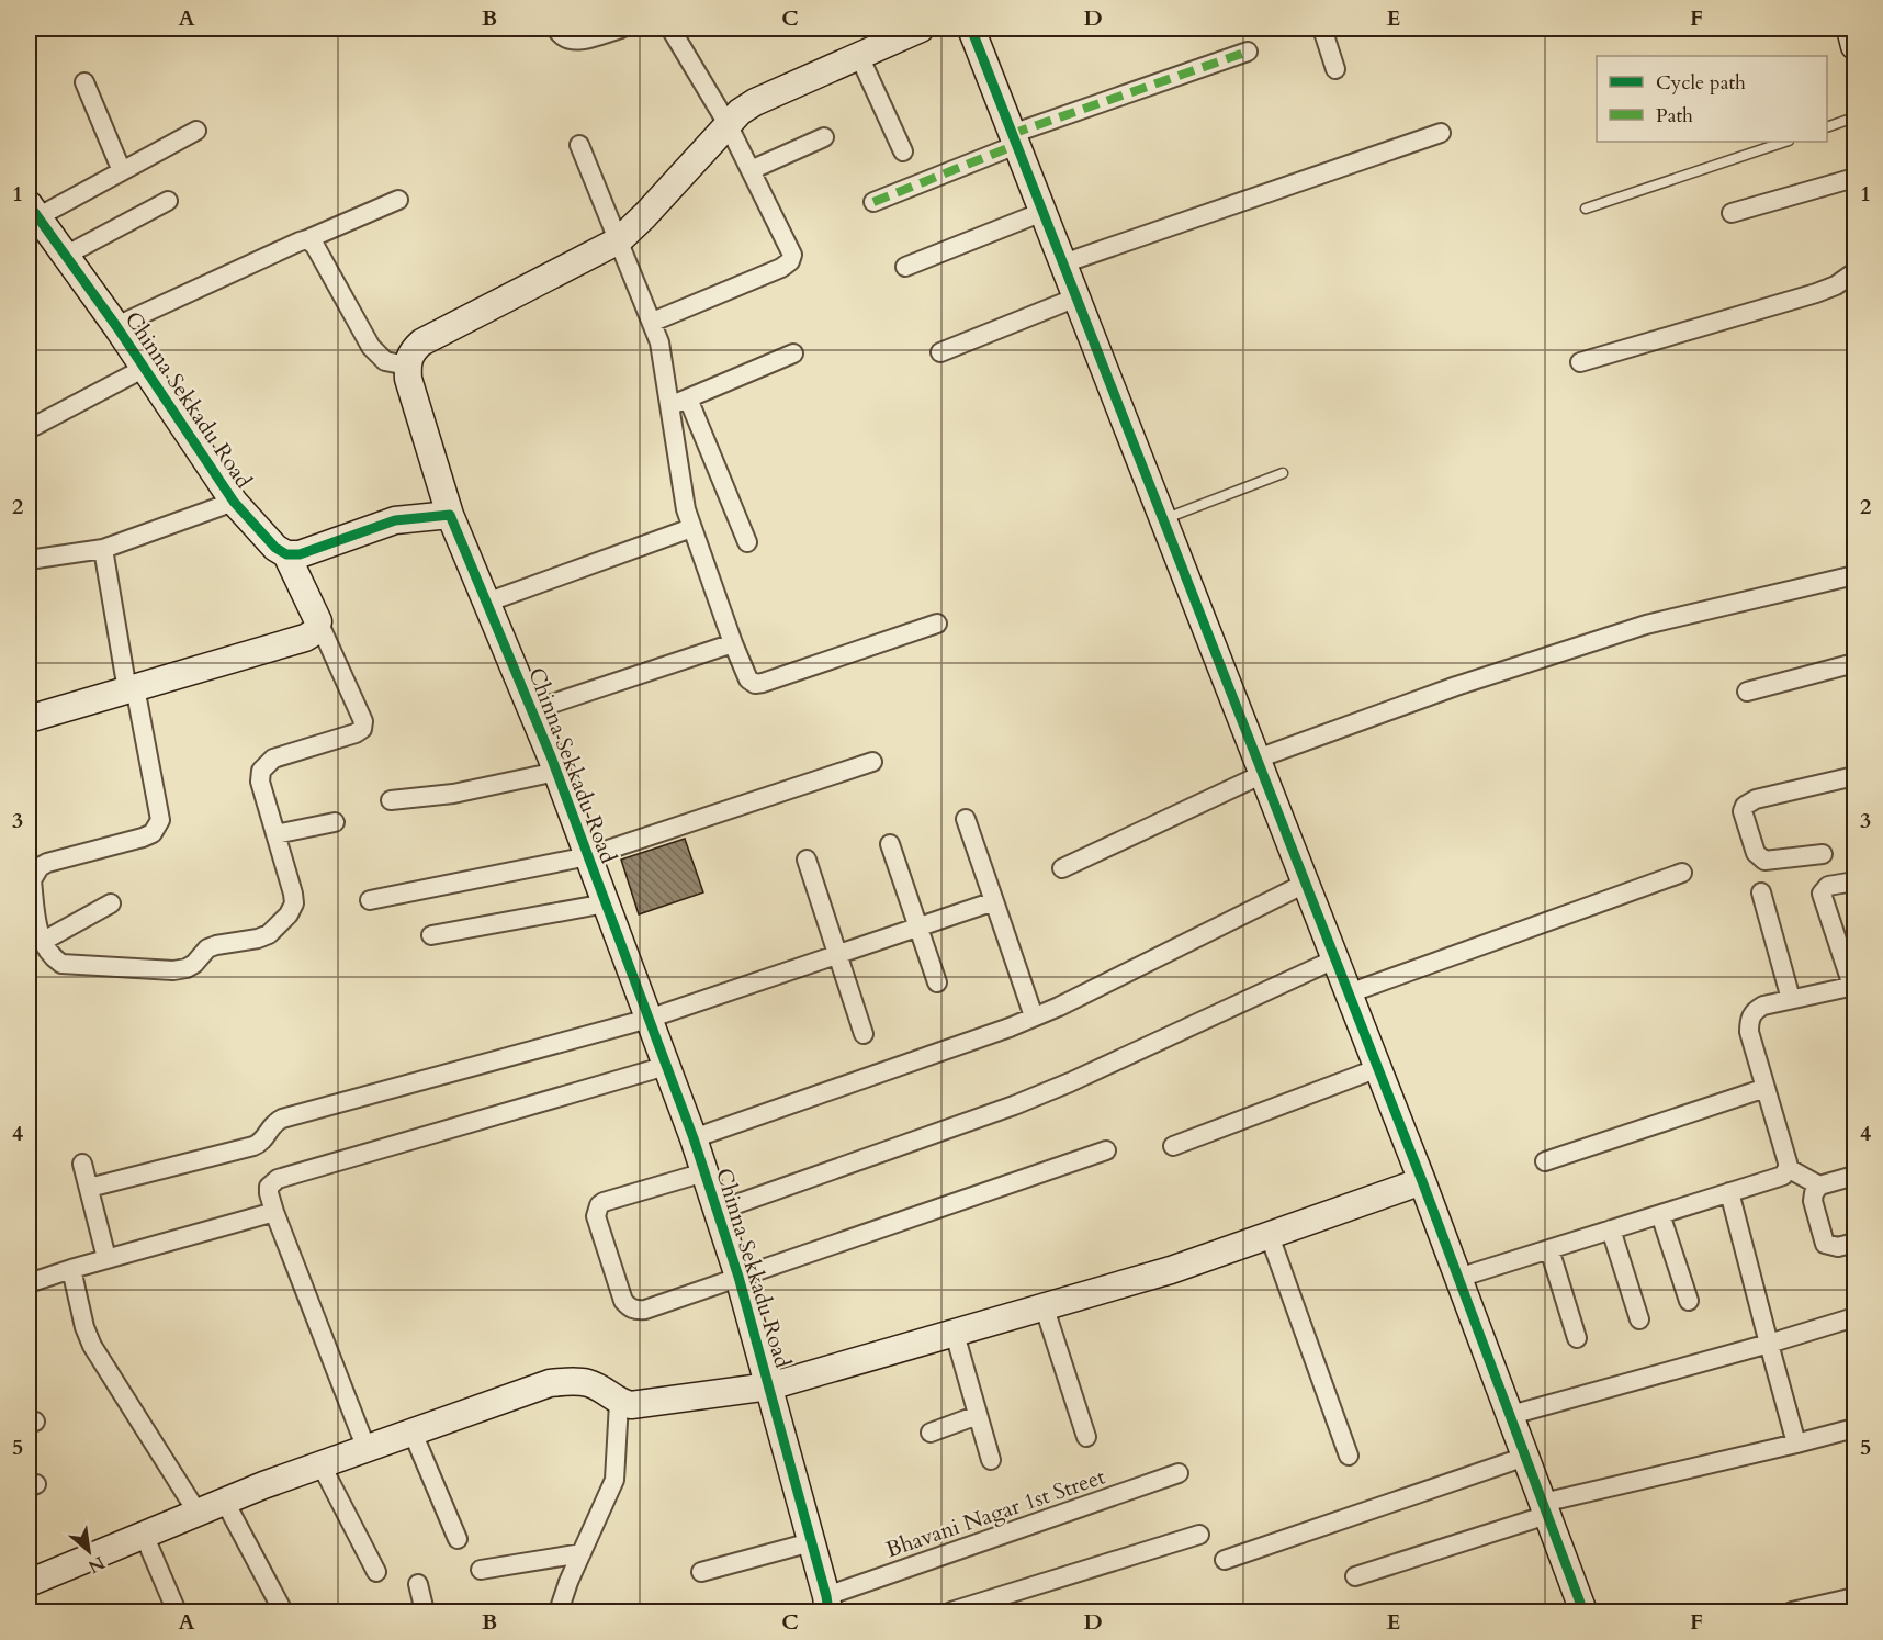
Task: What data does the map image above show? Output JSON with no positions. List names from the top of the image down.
{
  "streets": {
    "street": ["Chinna Sekkadu Road", "Bhavani Nagar 1st Street"]
  },
  "crossings": [
    ["Chinna Sekkadu Road", "Bhavani Nagar 1st Street"]
  ],
  "legend": ["Cycle path", "Path"],
  "north": "bottom right",
  "grid": {
    "columns": [
      "A",
      "B",
      "C",
      "D",
      "E",
      "F"
    ],
    "rows": [
      "1",
      "2",
      "3",
      "4",
      "5"
    ]
  }
}
